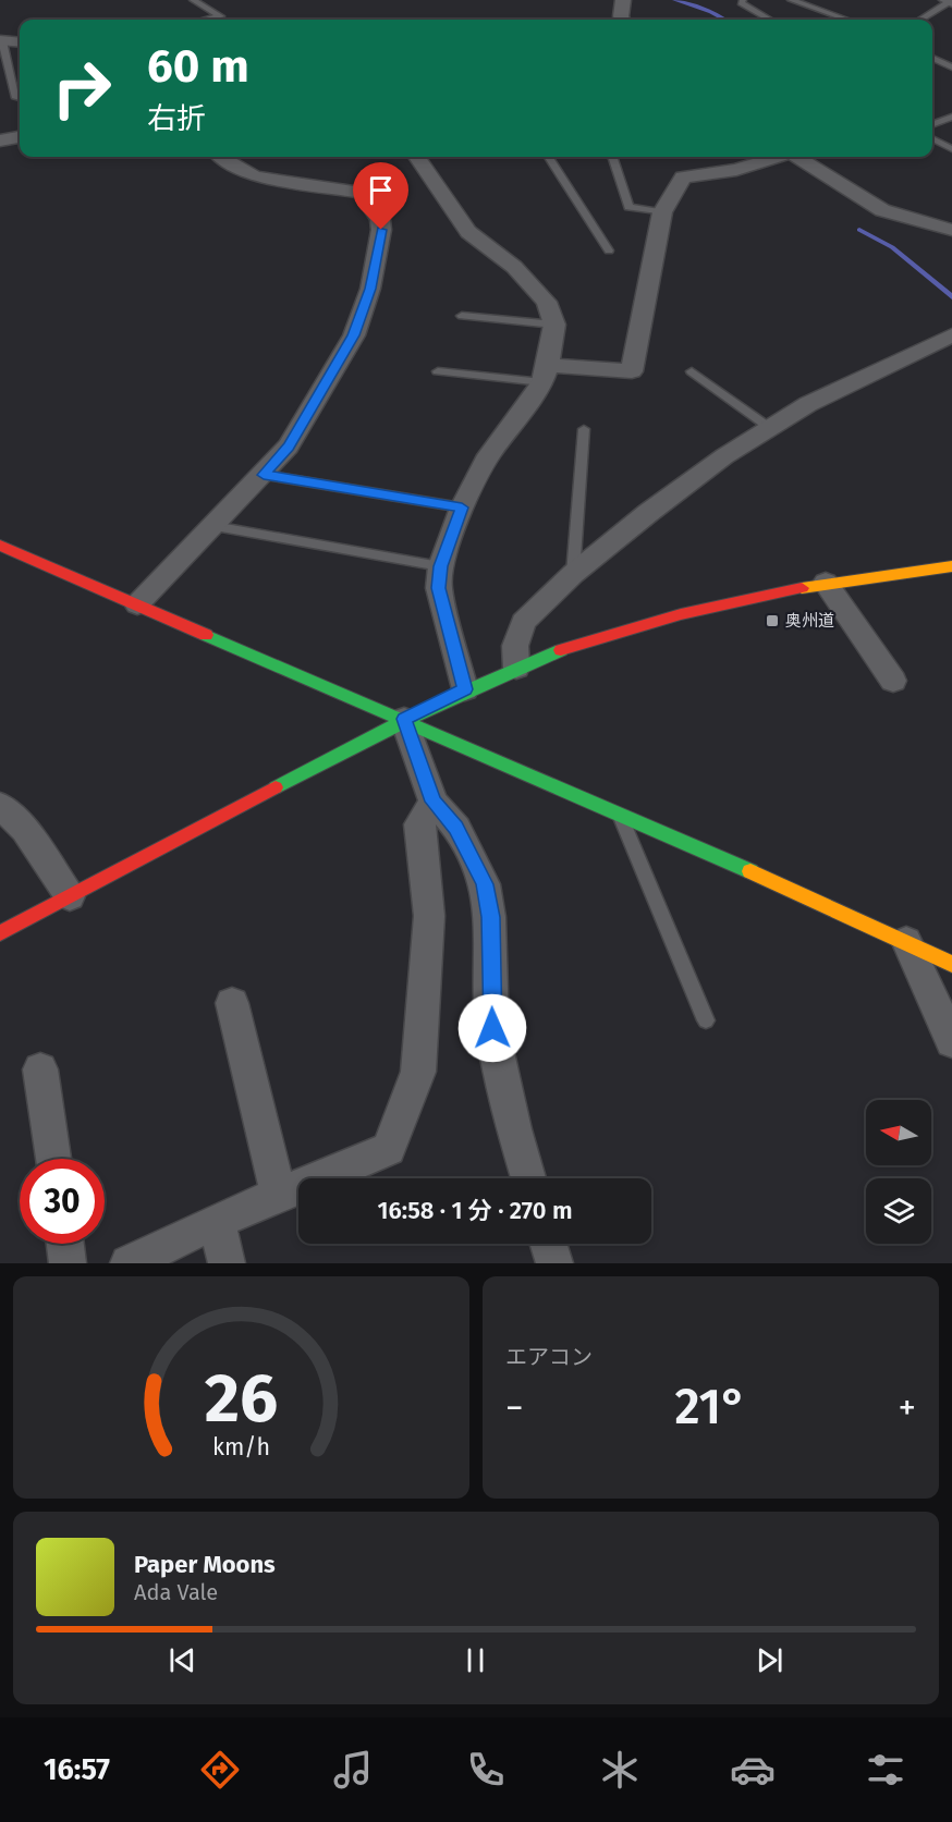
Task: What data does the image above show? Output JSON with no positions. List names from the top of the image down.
{
  "places": {
    "transit": ["奥州道"]
  },
  "north": "left",
  "page": {
    "turn": ["60 m", "右折"],
    "limit": "30",
    "trip": "16:58 · 1 分 · 270 m",
    "tile": "エアコン",
    "heat": ["−", "21°", "+"],
    "song": ["Paper Moons", "Ada Vale"],
    "tabs": "16:57",
    "gauge": ["26", "km/h"]
  }
}
